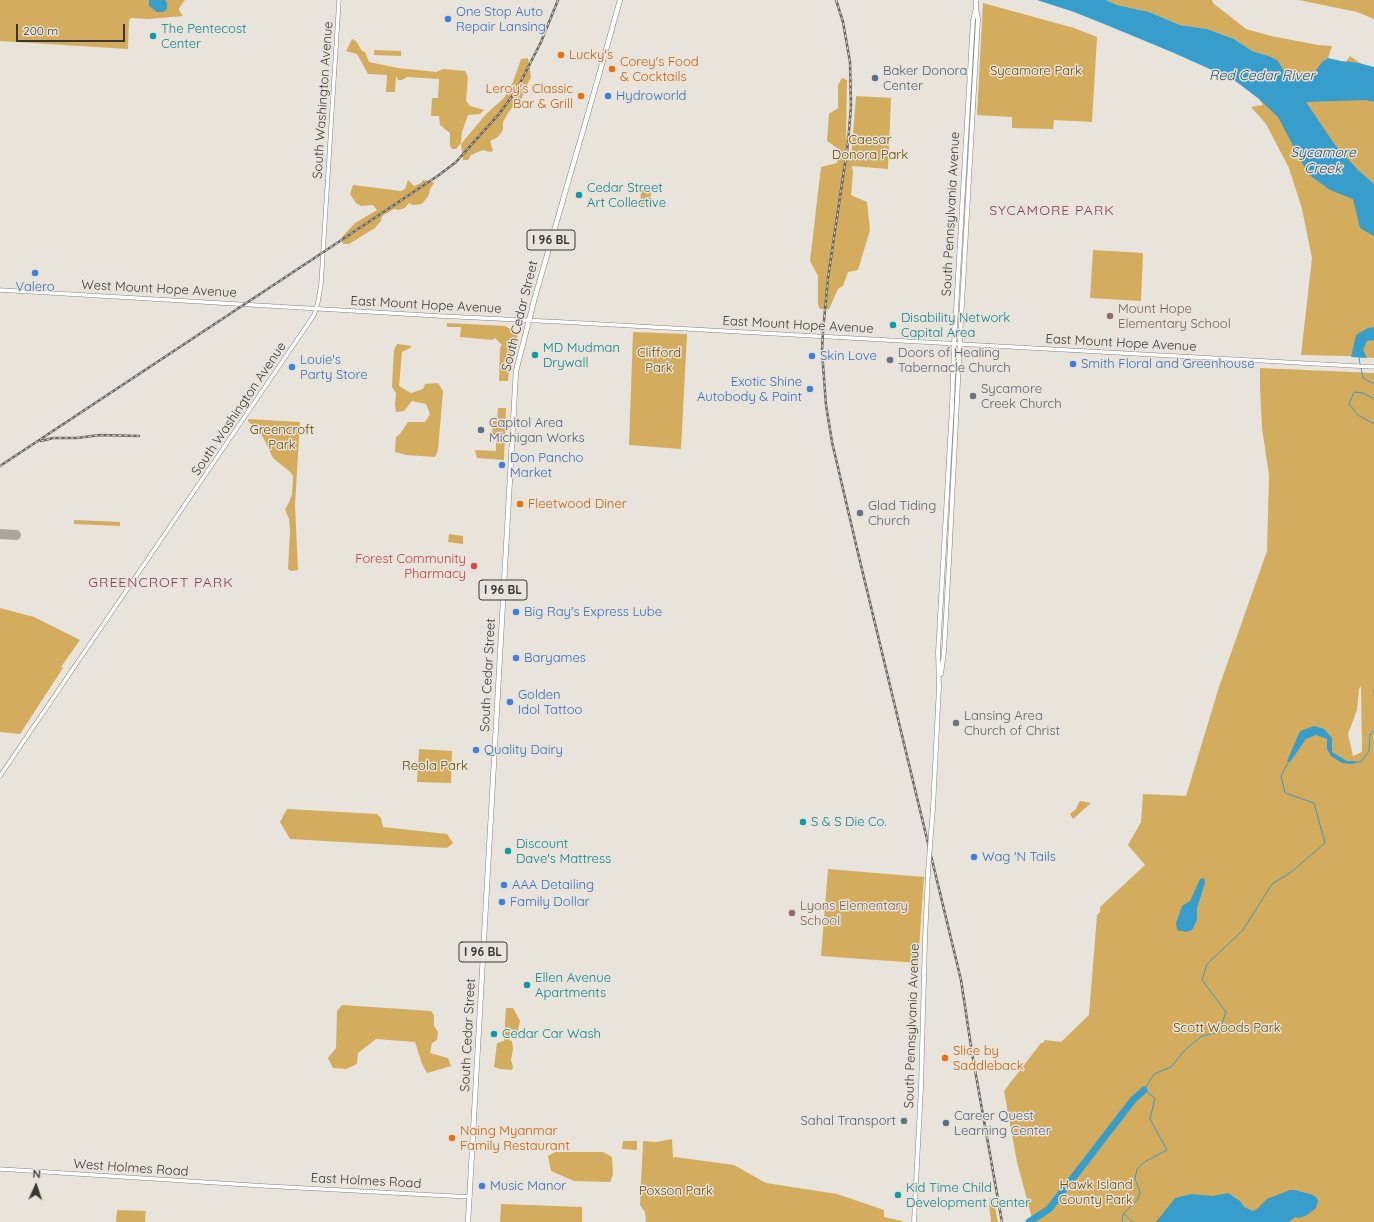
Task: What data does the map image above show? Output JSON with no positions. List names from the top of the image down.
{
  "streets": {
    "main road": ["South Pennsylvania Avenue", "I 96 BL", "South Cedar Street"],
    "street": [
      "South Washington Avenue",
      "West Mount Hope Avenue",
      "East Mount Hope Avenue",
      "West Holmes Road",
      "East Holmes Road"
    ]
  },
  "crossings": [
    ["South Washington Avenue", "West Mount Hope Avenue"],
    ["South Washington Avenue", "East Mount Hope Avenue"],
    ["South Pennsylvania Avenue", "East Mount Hope Avenue"],
    ["West Mount Hope Avenue", "East Mount Hope Avenue"],
    ["East Mount Hope Avenue", "South Cedar Street"],
    ["South Cedar Street", "East Holmes Road"],
    ["West Holmes Road", "East Holmes Road"]
  ],
  "districts": ["SYCAMORE PARK", "GREENCROFT PARK"],
  "water": ["Red Cedar River", "Sycamore Creek"],
  "parks": [
    "Sycamore Park",
    "Caesar Donora Park",
    "Clifford Park",
    "Greencroft Park",
    "Reola Park",
    "Scott Woods Park",
    "Hawk Island County Park",
    "Poxson Park"
  ],
  "places": [
    "One Stop Auto Repair Lansing",
    "The Pentecost Center",
    "Lucky's",
    "Corey's Food & Cocktails",
    "Baker Donora Center",
    "Leroy's Classic Bar & Grill",
    "Hydroworld",
    "Cedar Street Art Collective",
    "Valero",
    "Mount Hope Elementary School",
    "Disability Network Capital Area",
    "MD Mudman Drywall",
    "Skin Love",
    "Doors of Healing Tabernacle Church",
    "Smith Floral and Greenhouse",
    "Louie's Party Store",
    "Exotic Shine Autobody & Paint",
    "Sycamore Creek Church",
    "Capitol Area Michigan Works",
    "Don Pancho Market",
    "Fleetwood Diner",
    "Glad Tiding Church",
    "Forest Community Pharmacy",
    "Big Ray's Express Lube",
    "Baryames",
    "Golden Idol Tattoo",
    "Lansing Area Church of Christ",
    "Quality Dairy",
    "S & S Die Co.",
    "Discount Dave's Mattress",
    "Wag 'N Tails",
    "AAA Detailing",
    "Family Dollar",
    "Lyons Elementary School",
    "Ellen Avenue Apartments",
    "Cedar Car Wash",
    "Slice by Saddleback",
    "Sahal Transport",
    "Career Quest Learning Center",
    "Naing Myanmar Family Restaurant",
    "Music Manor",
    "Kid Time Child Development Center"
  ],
  "scale_bar": "200 m",
  "north": "top"
}
